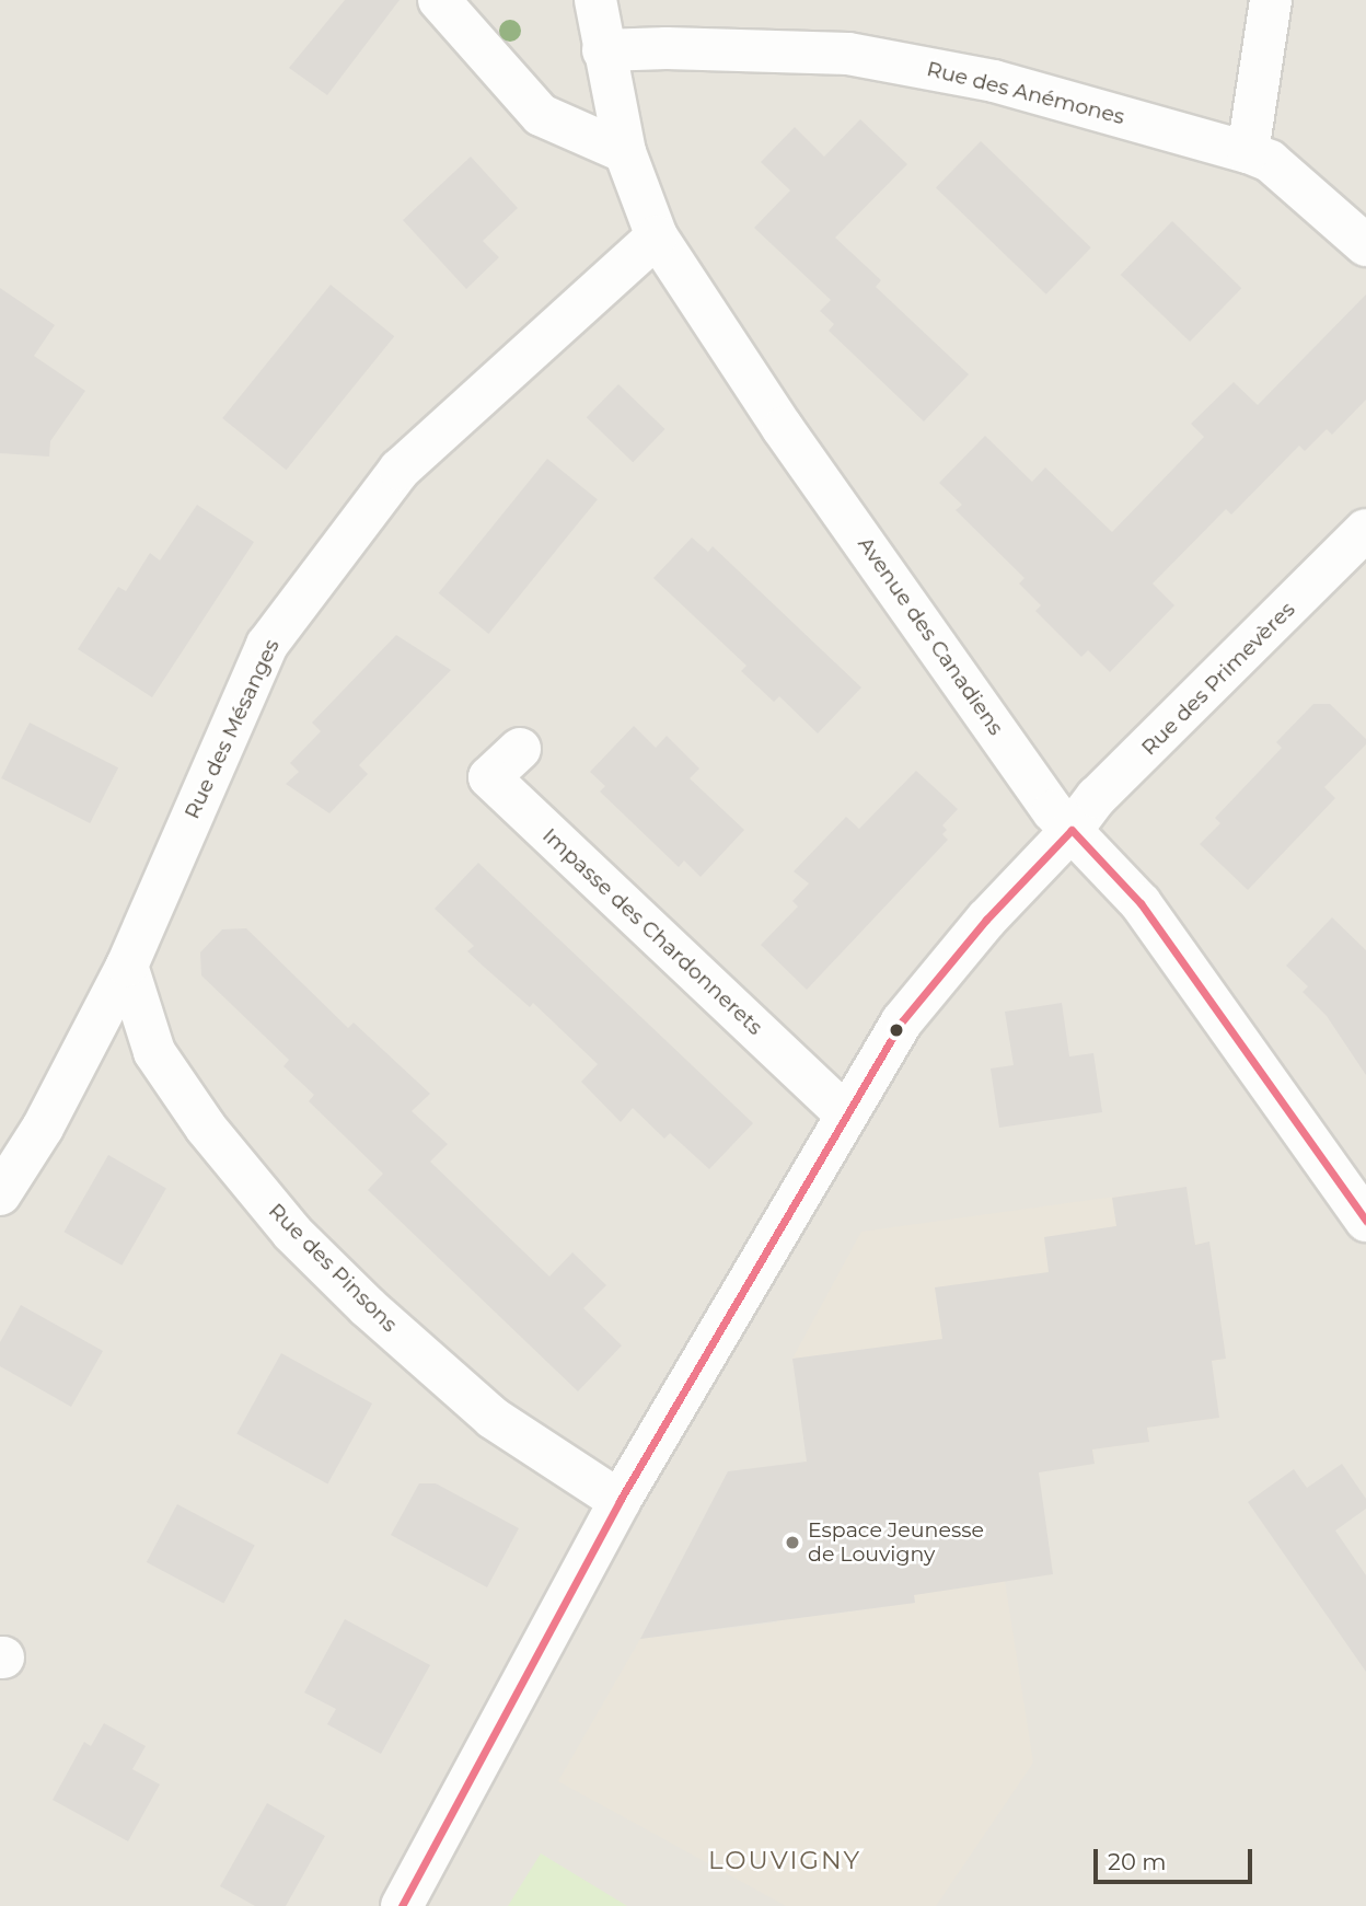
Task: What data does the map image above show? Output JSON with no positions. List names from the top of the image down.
{
  "streets": {
    "street": [
      "Rue des Anémones",
      "Avenue des Canadiens",
      "Rue des Primevères",
      "Rue des Mésanges",
      "Impasse des Chardonnerets",
      "Rue des Pinsons"
    ]
  },
  "crossings": [
    ["Rue des Anémones", "Avenue des Canadiens"],
    ["Avenue des Canadiens", "Rue des Primevères"],
    ["Avenue des Canadiens", "Rue des Mésanges"],
    ["Rue des Primevères", "Impasse des Chardonnerets"],
    ["Rue des Primevères", "Rue des Pinsons"],
    ["Rue des Mésanges", "Rue des Pinsons"]
  ],
  "districts": ["LOUVIGNY"],
  "places": ["Espace Jeunesse de Louvigny"],
  "scale_bar": "20 m"
}
